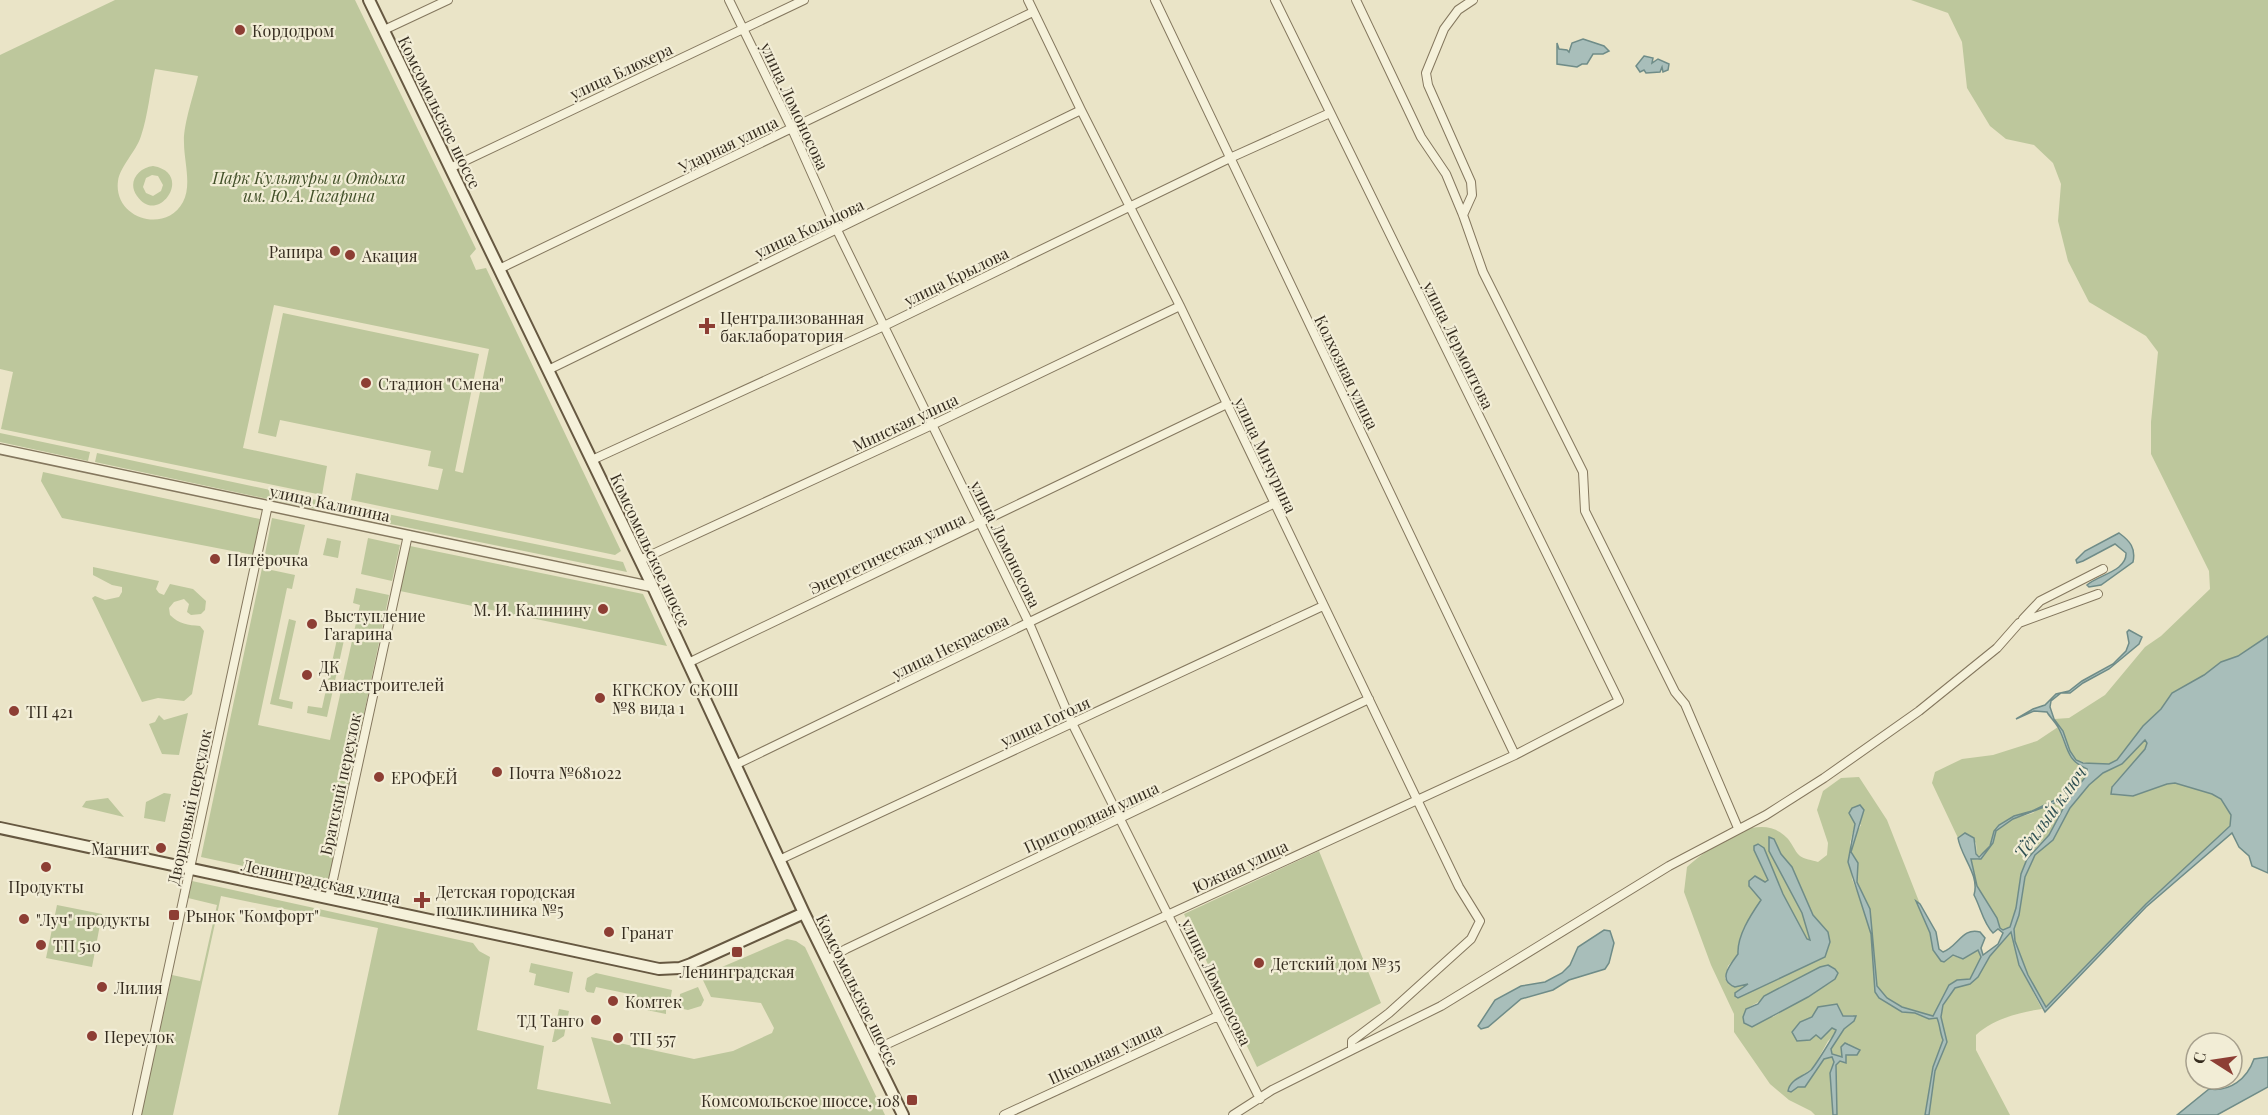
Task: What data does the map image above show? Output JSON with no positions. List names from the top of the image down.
{
  "streets": {
    "main road": ["Комсомольское шоссе", "Ленинградская улица"],
    "street": [
      "улица Блюхера",
      "улица Ломоносова",
      "Ударная улица",
      "улица Кольцова",
      "улица Крылова",
      "улица Лермонтова",
      "Колхозная улица",
      "Минская улица",
      "улица Мичурина",
      "улица Калинина",
      "Энергетическая улица",
      "улица Некрасова",
      "улица Гоголя",
      "Братский переулок",
      "Дворцовый переулок",
      "Пригородная улица",
      "Южная улица",
      "Школьная улица"
    ]
  },
  "crossings": [
    ["улица Блюхера", "улица Ломоносова"],
    ["улица Блюхера", "Комсомольское шоссе"],
    ["улица Ломоносова", "Ударная улица"],
    ["улица Ломоносова", "улица Кольцова"],
    ["улица Ломоносова", "улица Крылова"],
    ["улица Ломоносова", "Минская улица"],
    ["улица Ломоносова", "Энергетическая улица"],
    ["улица Ломоносова", "улица Некрасова"],
    ["улица Ломоносова", "улица Гоголя"],
    ["улица Ломоносова", "Пригородная улица"],
    ["улица Ломоносова", "Южная улица"],
    ["улица Ломоносова", "Школьная улица"],
    ["Комсомольское шоссе", "Ударная улица"],
    ["Комсомольское шоссе", "улица Кольцова"],
    ["Комсомольское шоссе", "улица Крылова"],
    ["Комсомольское шоссе", "Минская улица"],
    ["Комсомольское шоссе", "улица Калинина"],
    ["Комсомольское шоссе", "Энергетическая улица"],
    ["Комсомольское шоссе", "улица Некрасова"],
    ["Комсомольское шоссе", "улица Гоголя"],
    ["Комсомольское шоссе", "Пригородная улица"],
    ["Комсомольское шоссе", "Южная улица"],
    ["Комсомольское шоссе", "Ленинградская улица"],
    ["Ударная улица", "улица Мичурина"],
    ["улица Кольцова", "улица Мичурина"],
    ["улица Крылова", "улица Лермонтова"],
    ["улица Крылова", "Колхозная улица"],
    ["улица Крылова", "улица Мичурина"],
    ["улица Лермонтова", "Южная улица"],
    ["Колхозная улица", "Южная улица"],
    ["Минская улица", "улица Мичурина"],
    ["улица Мичурина", "Энергетическая улица"],
    ["улица Мичурина", "улица Некрасова"],
    ["улица Мичурина", "улица Гоголя"],
    ["улица Мичурина", "Пригородная улица"],
    ["улица Мичурина", "Южная улица"],
    ["улица Калинина", "Братский переулок"],
    ["улица Калинина", "Дворцовый переулок"],
    ["Братский переулок", "Ленинградская улица"],
    ["Дворцовый переулок", "Ленинградская улица"]
  ],
  "water": ["Тёплый ключ"],
  "parks": ["Парк Культуры и Отдыха им. Ю.А. Гагарина"],
  "places": {
    "other": [
      "Кордодром",
      "Рапира",
      "Акация",
      "Стадион \"Смена\"",
      "Пятёрочка",
      "М. И. Калинину",
      "Выступление Гагарина",
      "ДК Авиастроителей",
      "КГКСКОУ СКОШ №8 вида 1",
      "ТП 421",
      "Почта №681022",
      "ЕРОФЕЙ",
      "Магнит",
      "Продукты",
      "\"Луч\" продукты",
      "Гранат",
      "ТП 510",
      "Детский дом №35",
      "Лилия",
      "Комтек",
      "ТД Танго",
      "Переулок",
      "ТП 557"
    ],
    "health": ["Централизованная баклаборатория", "Детская городская поликлиника №5"],
    "transit": ["Рынок \"Комфорт\"", "Ленинградская", "Комсомольское шоссе, 108"]
  },
  "north": "left"
}
